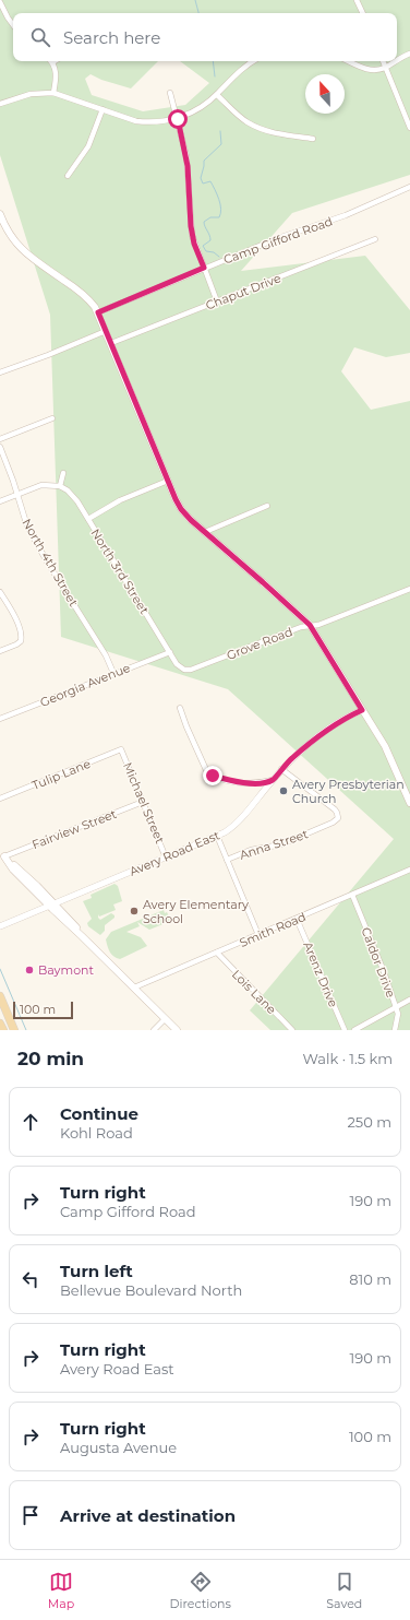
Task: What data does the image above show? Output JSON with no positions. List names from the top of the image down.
{
  "streets": {
    "street": [
      "Camp Gifford Road",
      "Chaput Drive",
      "North 4th Street",
      "North 3rd Street",
      "Grove Road",
      "Georgia Avenue",
      "Tulip Lane",
      "Michael Street",
      "Fairview Street",
      "Anna Street",
      "Avery Road East",
      "Smith Road",
      "Caldor Drive",
      "Arenz Drive",
      "Lois Lane"
    ]
  },
  "crossings": [
    ["North 4th Street", "Georgia Avenue"],
    ["North 3rd Street", "Grove Road"],
    ["North 3rd Street", "Georgia Avenue"],
    ["Tulip Lane", "Michael Street"],
    ["Michael Street", "Fairview Street"],
    ["Michael Street", "Avery Road East"],
    ["Anna Street", "Avery Road East"],
    ["Smith Road", "Caldor Drive"],
    ["Smith Road", "Arenz Drive"],
    ["Smith Road", "Lois Lane"]
  ],
  "places": ["Avery Presbyterian Church", "Avery Elementary School", "Baymont"],
  "scale_bar": "100 m",
  "north": "top",
  "page": {
    "search": "Search here",
    "scale": "100 m",
    "heading": ["20 min", "Walk · 1.5 km"],
    "list": [
      ["Continue", "Kohl Road", "250 m"],
      ["Turn right", "Camp Gifford Road", "190 m"],
      ["Turn left", "Bellevue Boulevard North", "810 m"],
      ["Turn right", "Avery Road East", "190 m"],
      ["Turn right", "Augusta Avenue", "100 m"],
      "Arrive at destination"
    ],
    "nav": ["Map", "Directions", "Saved"]
  }
}
